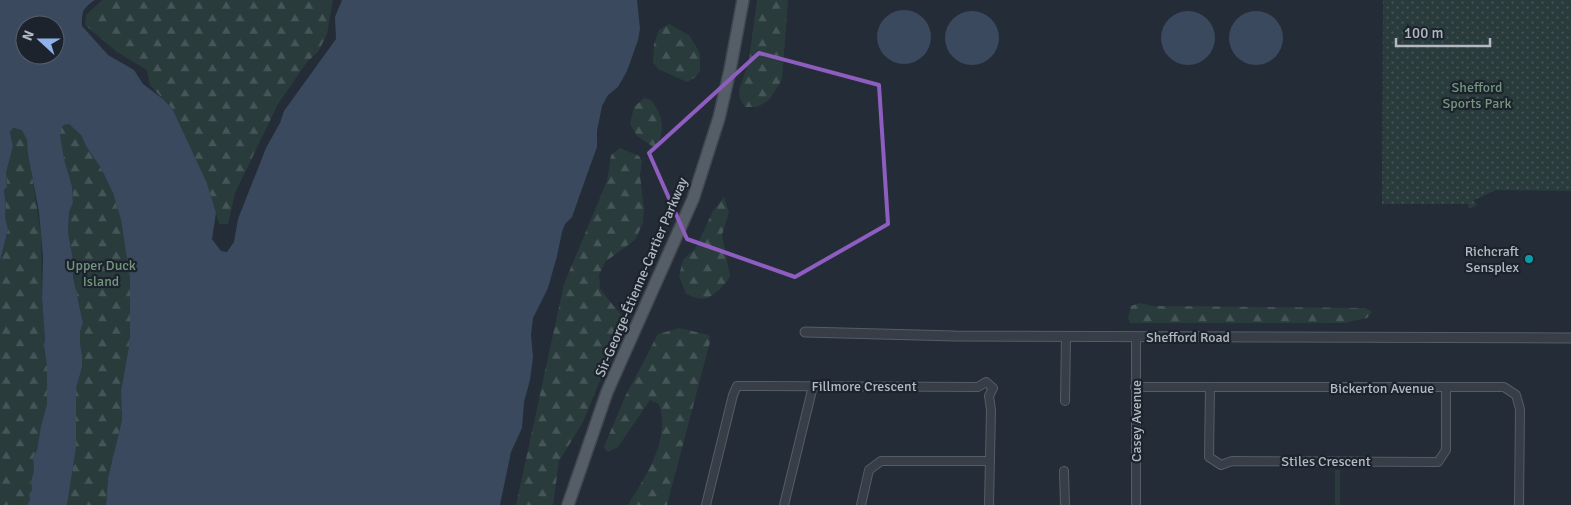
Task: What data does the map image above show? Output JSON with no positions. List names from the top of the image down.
{
  "streets": {
    "main road": ["Sir-George-Étienne-Cartier Parkway"],
    "street": [
      "Shefford Road",
      "Fillmore Crescent",
      "Bickerton Avenue",
      "Casey Avenue",
      "Stiles Crescent"
    ]
  },
  "crossings": [
    ["Shefford Road", "Casey Avenue"],
    ["Bickerton Avenue", "Casey Avenue"],
    ["Bickerton Avenue", "Stiles Crescent"]
  ],
  "parks": ["Shefford Sports Park", "Upper Duck Island"],
  "places": ["Richcraft Sensplex"],
  "scale_bar": "100 m",
  "north": "left"
}
